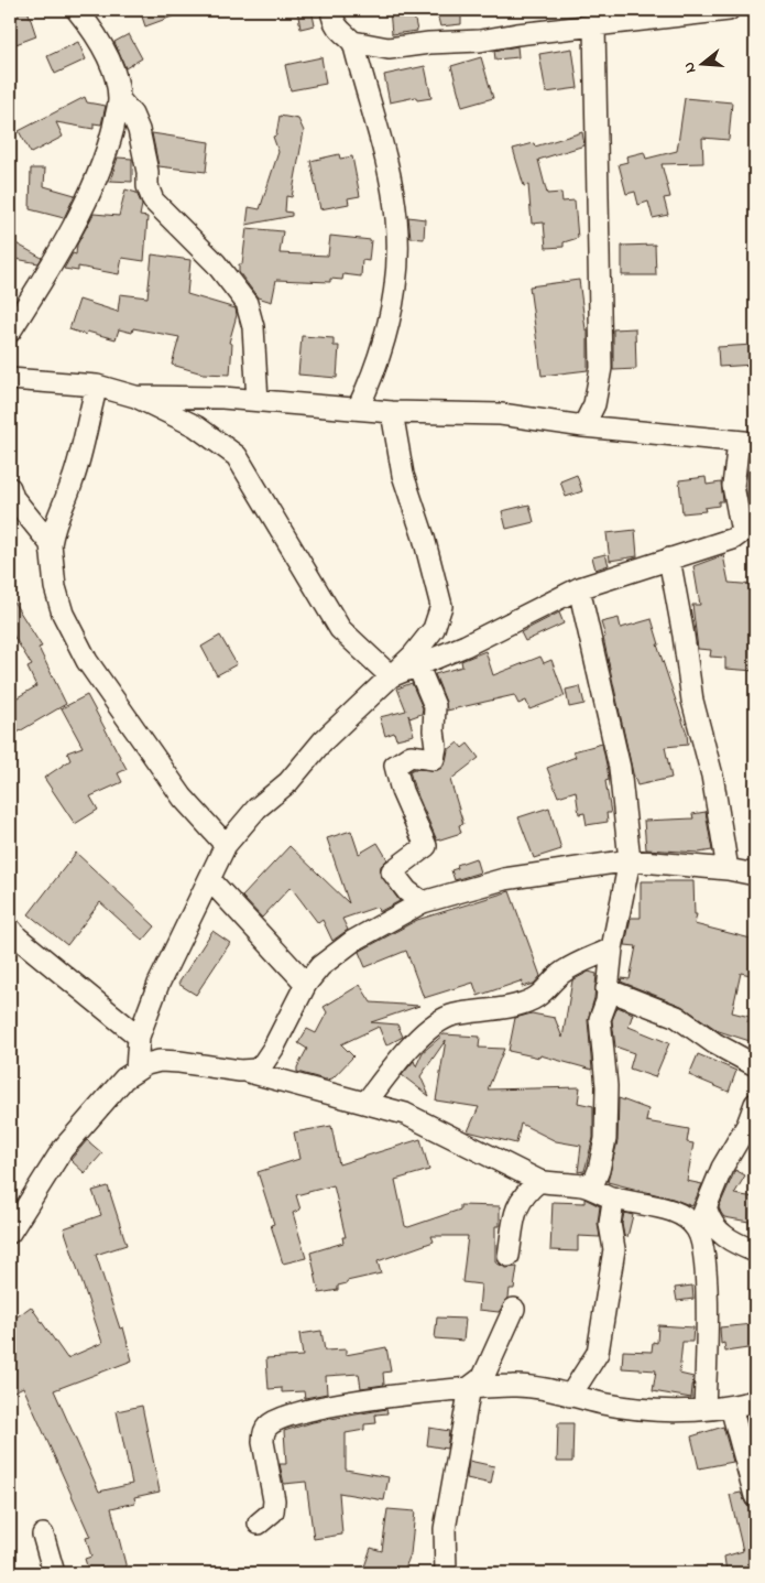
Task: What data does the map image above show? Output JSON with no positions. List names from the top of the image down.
{
  "north": "left"
}
